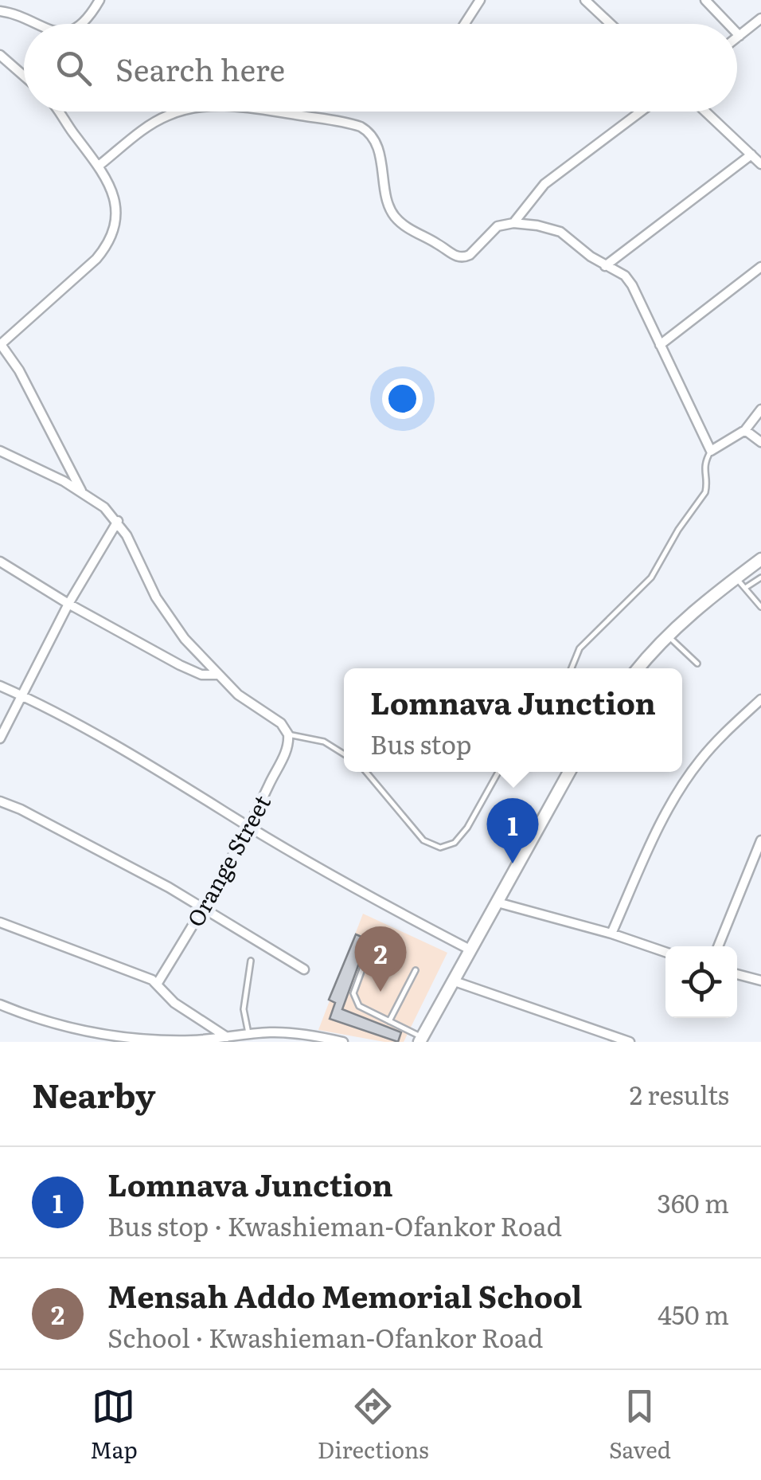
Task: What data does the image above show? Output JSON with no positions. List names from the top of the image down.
{
  "streets": {
    "street": ["Orange Street"]
  },
  "page": {
    "search": "Search here",
    "popup": ["Lomnava Junction", "Bus stop"],
    "pins": ["1", "2"],
    "heading": ["Nearby", "2 results"],
    "list": [
      {
        "mark": "1",
        "name": "Lomnava Junction",
        "note": "Bus stop · Kwashieman-Ofankor Road",
        "value": "360 m"
      },
      {
        "mark": "2",
        "name": "Mensah Addo Memorial School",
        "note": "School · Kwashieman-Ofankor Road",
        "value": "450 m"
      }
    ],
    "nav": ["Map", "Directions", "Saved"]
  }
}
